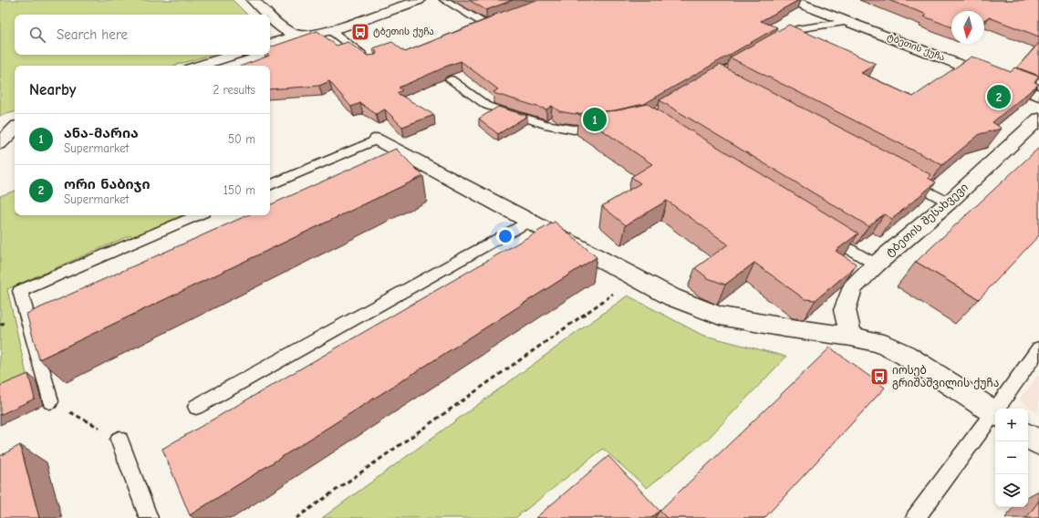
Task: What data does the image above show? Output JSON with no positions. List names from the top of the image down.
{
  "streets": {
    "street": ["ტბეთის ქუჩა", "ტბეთის შესახვევი"]
  },
  "places": {
    "bus stop": ["ტბეთის ქუჩა", "იოსებ გრიშაშვილის ქუჩა"]
  },
  "north": "bottom",
  "page": {
    "search": "Search here",
    "heading": ["Nearby", "2 results"],
    "pins": ["2", "1"],
    "list": [
      {
        "mark": "1",
        "name": "ანა-მარია",
        "note": "Supermarket",
        "value": "50 m"
      },
      {
        "mark": "2",
        "name": "ორი ნაბიჯი",
        "note": "Supermarket",
        "value": "150 m"
      }
    ],
    "map_buttons": ["+", "−"]
  }
}
